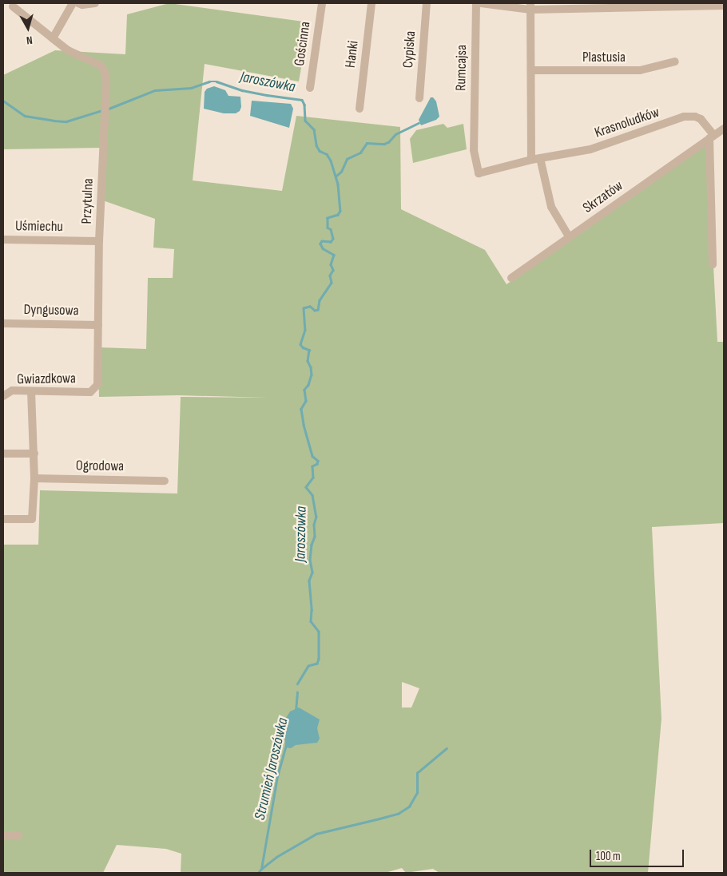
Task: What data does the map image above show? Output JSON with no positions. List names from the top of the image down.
{
  "streets": {
    "street": [
      "Gościnna",
      "Cypiska",
      "Hanki",
      "Plastusia",
      "Rumcajsa",
      "Krasnoludków",
      "Skrzatów",
      "Przytulna",
      "Uśmiechu",
      "Dyngusowa",
      "Gwiazdkowa",
      "Ogrodowa"
    ]
  },
  "crossings": [
    ["Rumcajsa", "Krasnoludków"],
    ["Krasnoludków", "Skrzatów"],
    ["Przytulna", "Uśmiechu"],
    ["Przytulna", "Dyngusowa"],
    ["Przytulna", "Gwiazdkowa"]
  ],
  "water": ["Jaroszówka", "Strumień Jaroszówka"],
  "scale_bar": "100 m",
  "north": "bottom"
}
